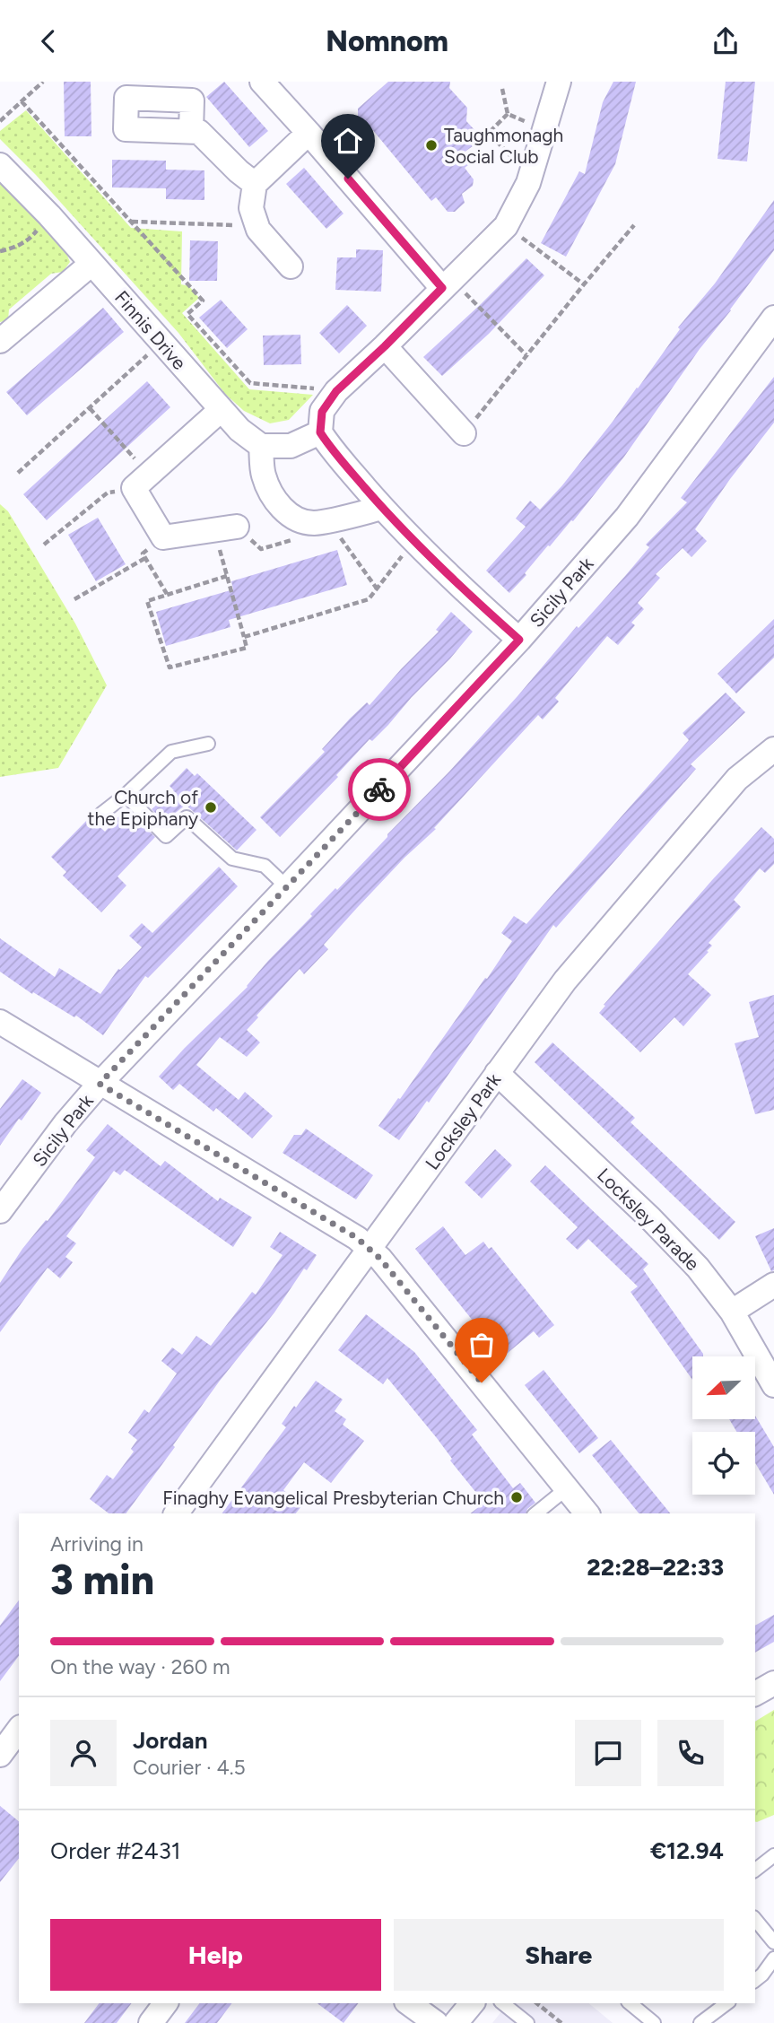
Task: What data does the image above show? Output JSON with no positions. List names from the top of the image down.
{
  "streets": {
    "street": [
      "Finnis Drive",
      "Sicily Park",
      "Locksley Park",
      "Locksley Parade"
    ]
  },
  "crossings": [
    ["Locksley Park", "Locksley Parade"]
  ],
  "places": ["Taughmonagh Social Club", "Church of the Epiphany", "Finaghy Evangelical Presbyterian Church"],
  "north": "bottom left",
  "page": {
    "header": "Nomnom",
    "heading": ["3 min", "Arriving in", "22:28–22:33"],
    "panel": [
      "Jordan",
      "Courier · 4.5",
      "Order #2431",
      "€12.94"
    ],
    "bar": "On the way · 260 m",
    "buttons": ["Help", "Share"]
  }
}
